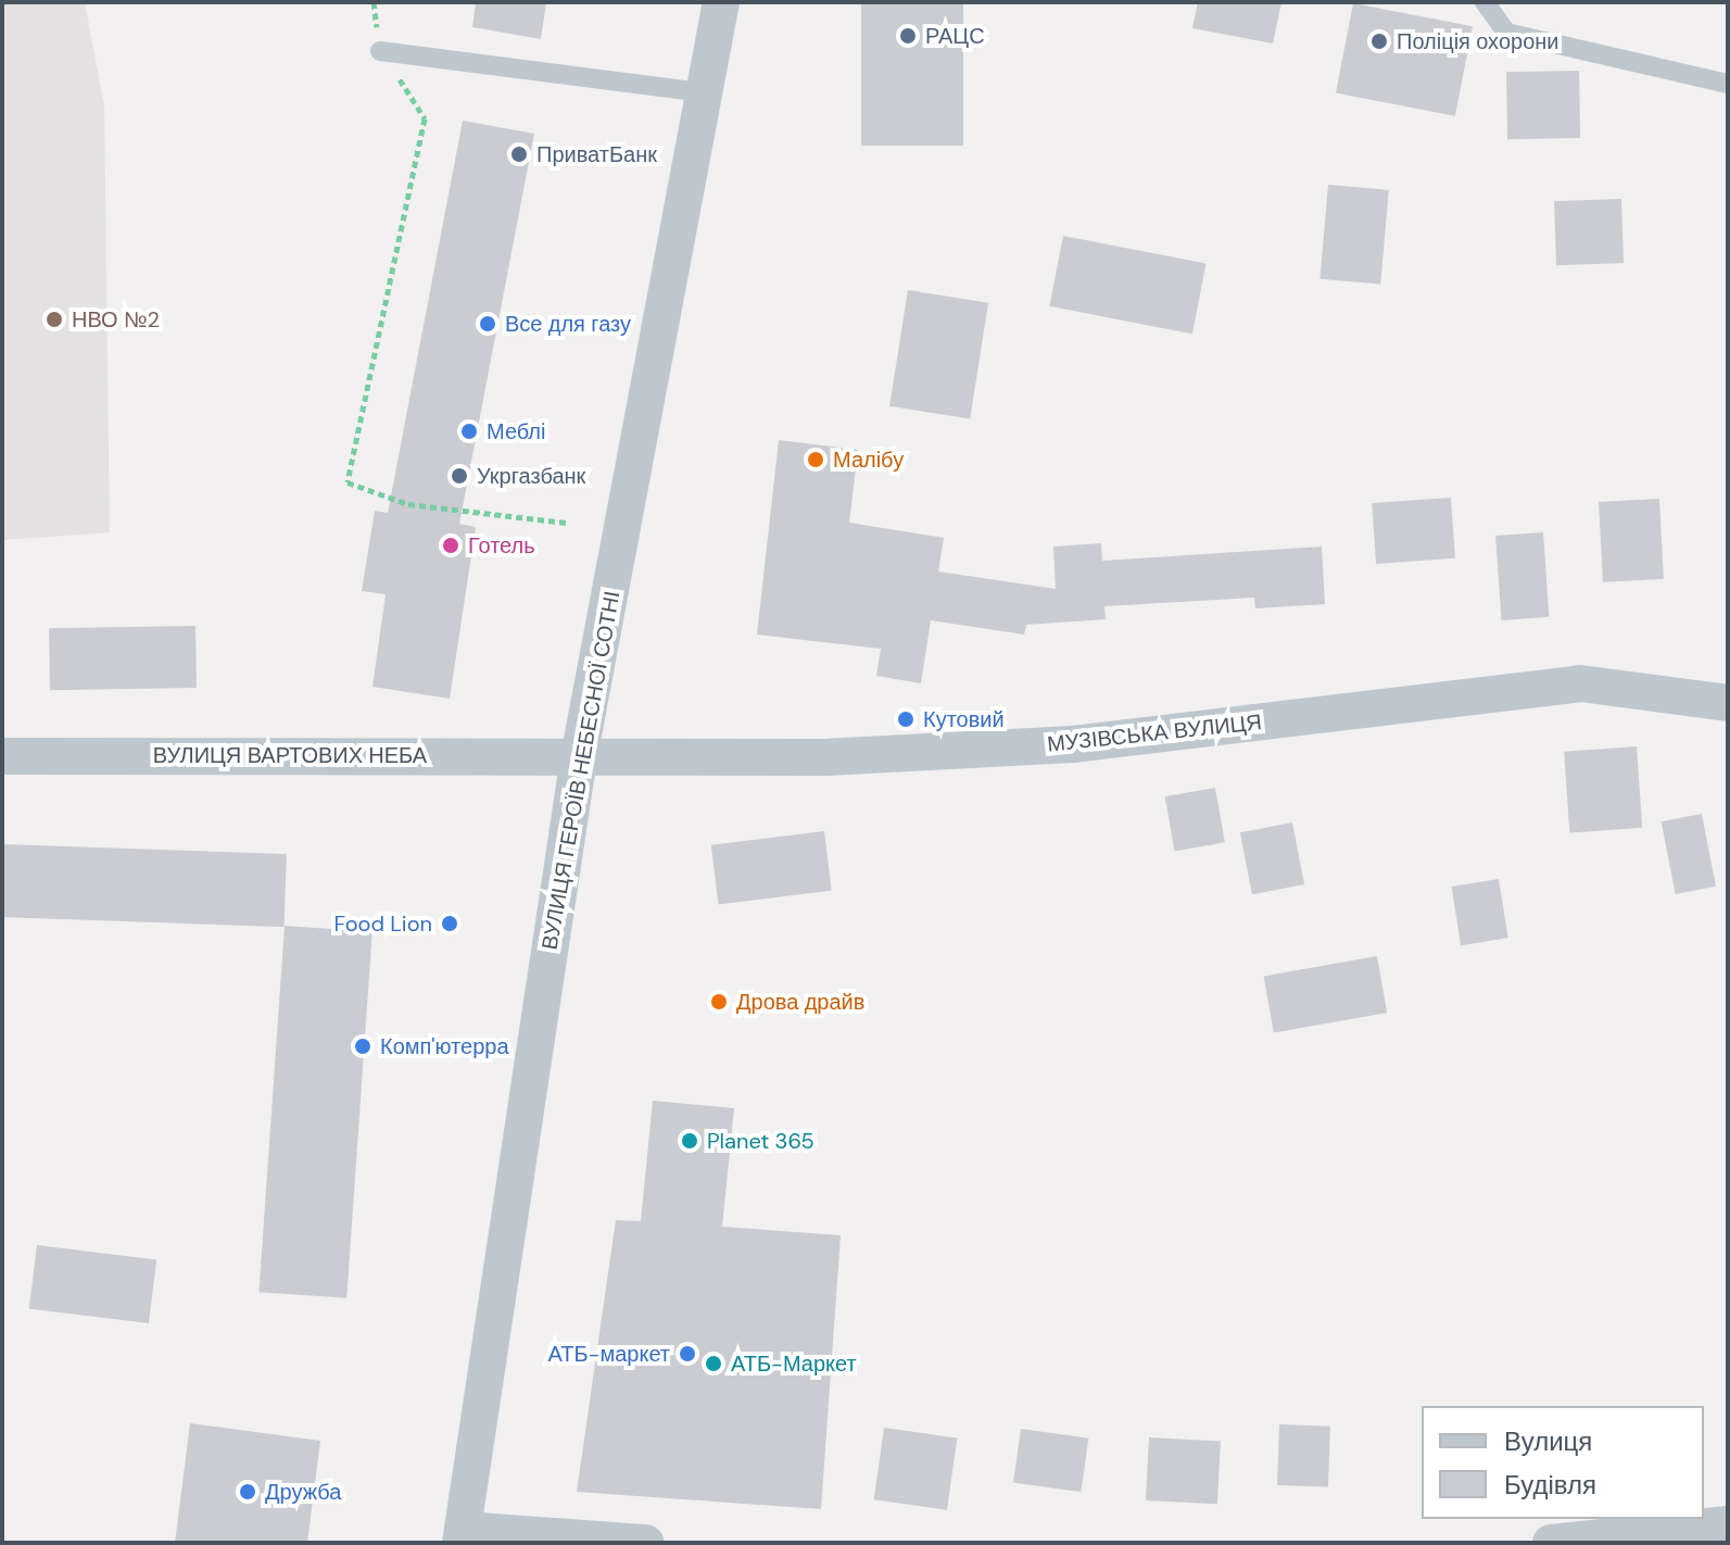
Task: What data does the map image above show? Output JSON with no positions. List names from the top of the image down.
{
  "streets": {
    "street": ["МУЗІВСЬКА ВУЛИЦЯ", "ВУЛИЦЯ ВАРТОВИХ НЕБА", "ВУЛИЦЯ ГЕРОЇВ НЕБЕСНОЇ СОТНІ"]
  },
  "crossings": [
    ["МУЗІВСЬКА ВУЛИЦЯ", "ВУЛИЦЯ ВАРТОВИХ НЕБА"],
    ["МУЗІВСЬКА ВУЛИЦЯ", "ВУЛИЦЯ ГЕРОЇВ НЕБЕСНОЇ СОТНІ"],
    ["ВУЛИЦЯ ВАРТОВИХ НЕБА", "ВУЛИЦЯ ГЕРОЇВ НЕБЕСНОЇ СОТНІ"]
  ],
  "places": [
    "РАЦС",
    "Поліція охорони",
    "ПриватБанк",
    "НВО №2",
    "Все для газу",
    "Меблі",
    "Малібу",
    "Укргазбанк",
    "Готель",
    "Кутовий",
    "Food Lion",
    "Дрова драйв",
    "Комп'ютерра",
    "Planet 365",
    "АТБ-маркет",
    "АТБ-Маркет",
    "Дружба"
  ],
  "legend": ["Вулиця", "Будівля"]
}
